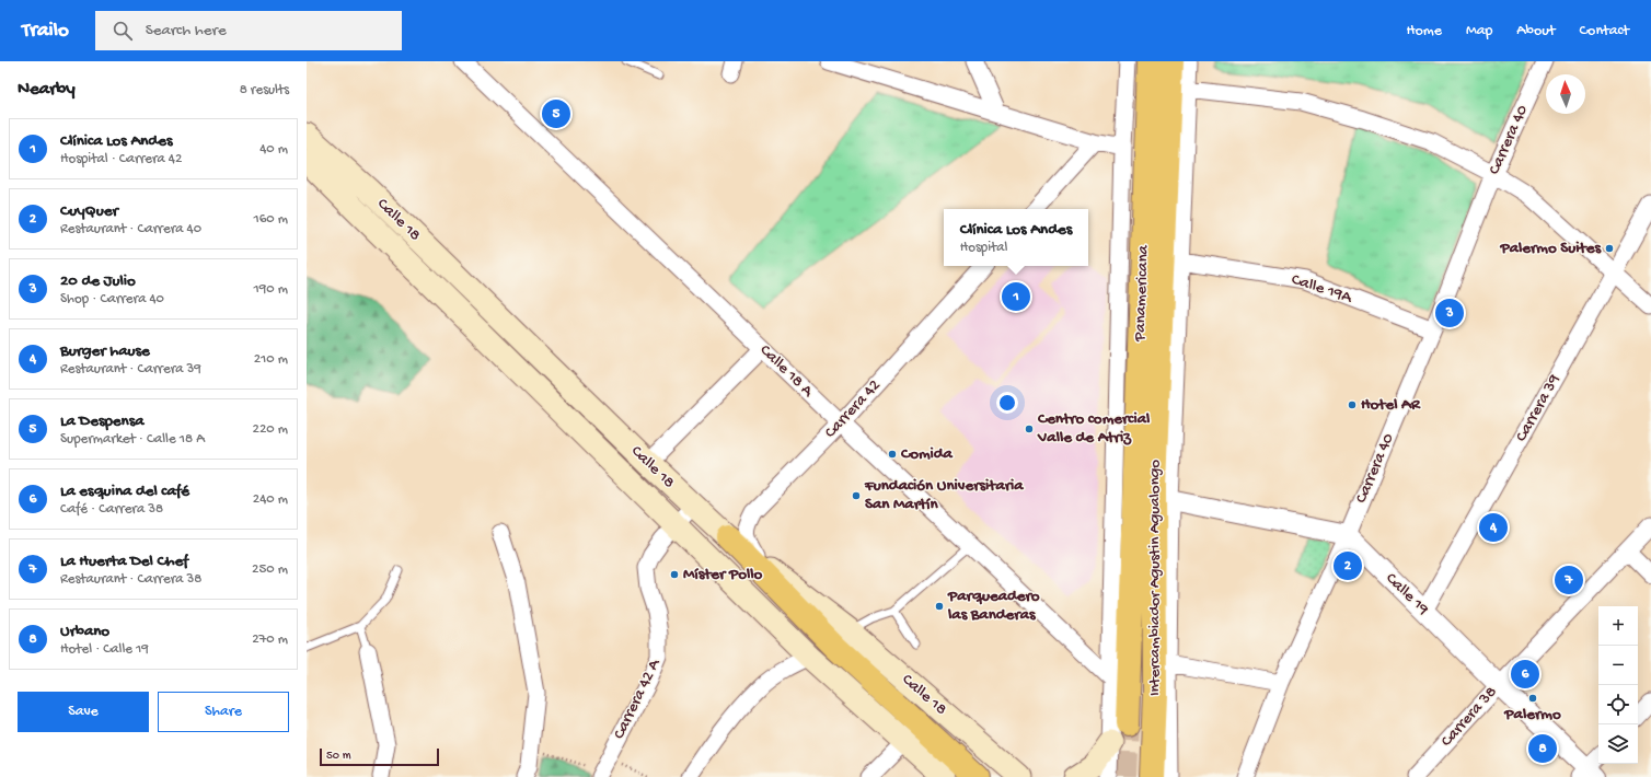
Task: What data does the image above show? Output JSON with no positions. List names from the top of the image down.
{
  "streets": {
    "main road": ["Calle 18", "Panamericana", "Intercambiador Agustin Agualongo"],
    "street": [
      "Carrera 40",
      "Calle 19A",
      "Calle 18 A",
      "Carrera 39",
      "Carrera 42",
      "Calle 19",
      "Carrera 42 A",
      "Carrera 38"
    ]
  },
  "crossings": [
    ["Carrera 40", "Calle 19A"],
    ["Carrera 40", "Calle 19"],
    ["Calle 18", "Carrera 42"],
    ["Calle 18", "Carrera 42 A"],
    ["Panamericana", "Intercambiador Agustin Agualongo"],
    ["Calle 18 A", "Carrera 42"],
    ["Carrera 39", "Calle 19"],
    ["Calle 19", "Carrera 38"]
  ],
  "places": [
    "Palermo Suites",
    "Hotel AR",
    "Centro comercial Valle de Atriz",
    "Comida",
    "Fundación Universitaria San Martín",
    "Míster Pollo",
    "Parqueadero las Banderas",
    "Palermo"
  ],
  "scale_bar": "50 m",
  "north": "top",
  "page": {
    "header": "Trailo",
    "search": "Search here",
    "nav": [
      "Home",
      "Map",
      "About",
      "Contact"
    ],
    "heading": ["Nearby", "8 results"],
    "pins": [
      "5",
      "1",
      "3",
      "4",
      "2",
      "7",
      "6",
      "8"
    ],
    "list": [
      {
        "mark": "1",
        "name": "Clínica Los Andes",
        "note": "Hospital · Carrera 42",
        "value": "40 m"
      },
      {
        "mark": "2",
        "name": "CuyQuer",
        "note": "Restaurant · Carrera 40",
        "value": "160 m"
      },
      {
        "mark": "3",
        "name": "20 de Julio",
        "note": "Shop · Carrera 40",
        "value": "190 m"
      },
      {
        "mark": "4",
        "name": "Burger hause",
        "note": "Restaurant · Carrera 39",
        "value": "210 m"
      },
      {
        "mark": "5",
        "name": "La Despensa",
        "note": "Supermarket · Calle 18 A",
        "value": "220 m"
      },
      {
        "mark": "6",
        "name": "La esquina del café",
        "note": "Café · Carrera 38",
        "value": "240 m"
      },
      {
        "mark": "7",
        "name": "La Huerta Del Chef",
        "note": "Restaurant · Carrera 38",
        "value": "250 m"
      },
      {
        "mark": "8",
        "name": "Urbano",
        "note": "Hotel · Calle 19",
        "value": "270 m"
      }
    ],
    "popup": ["Clínica Los Andes", "Hospital"],
    "map_buttons": ["+", "−"],
    "buttons": ["Save", "Share"],
    "scale": "50 m"
  }
}
